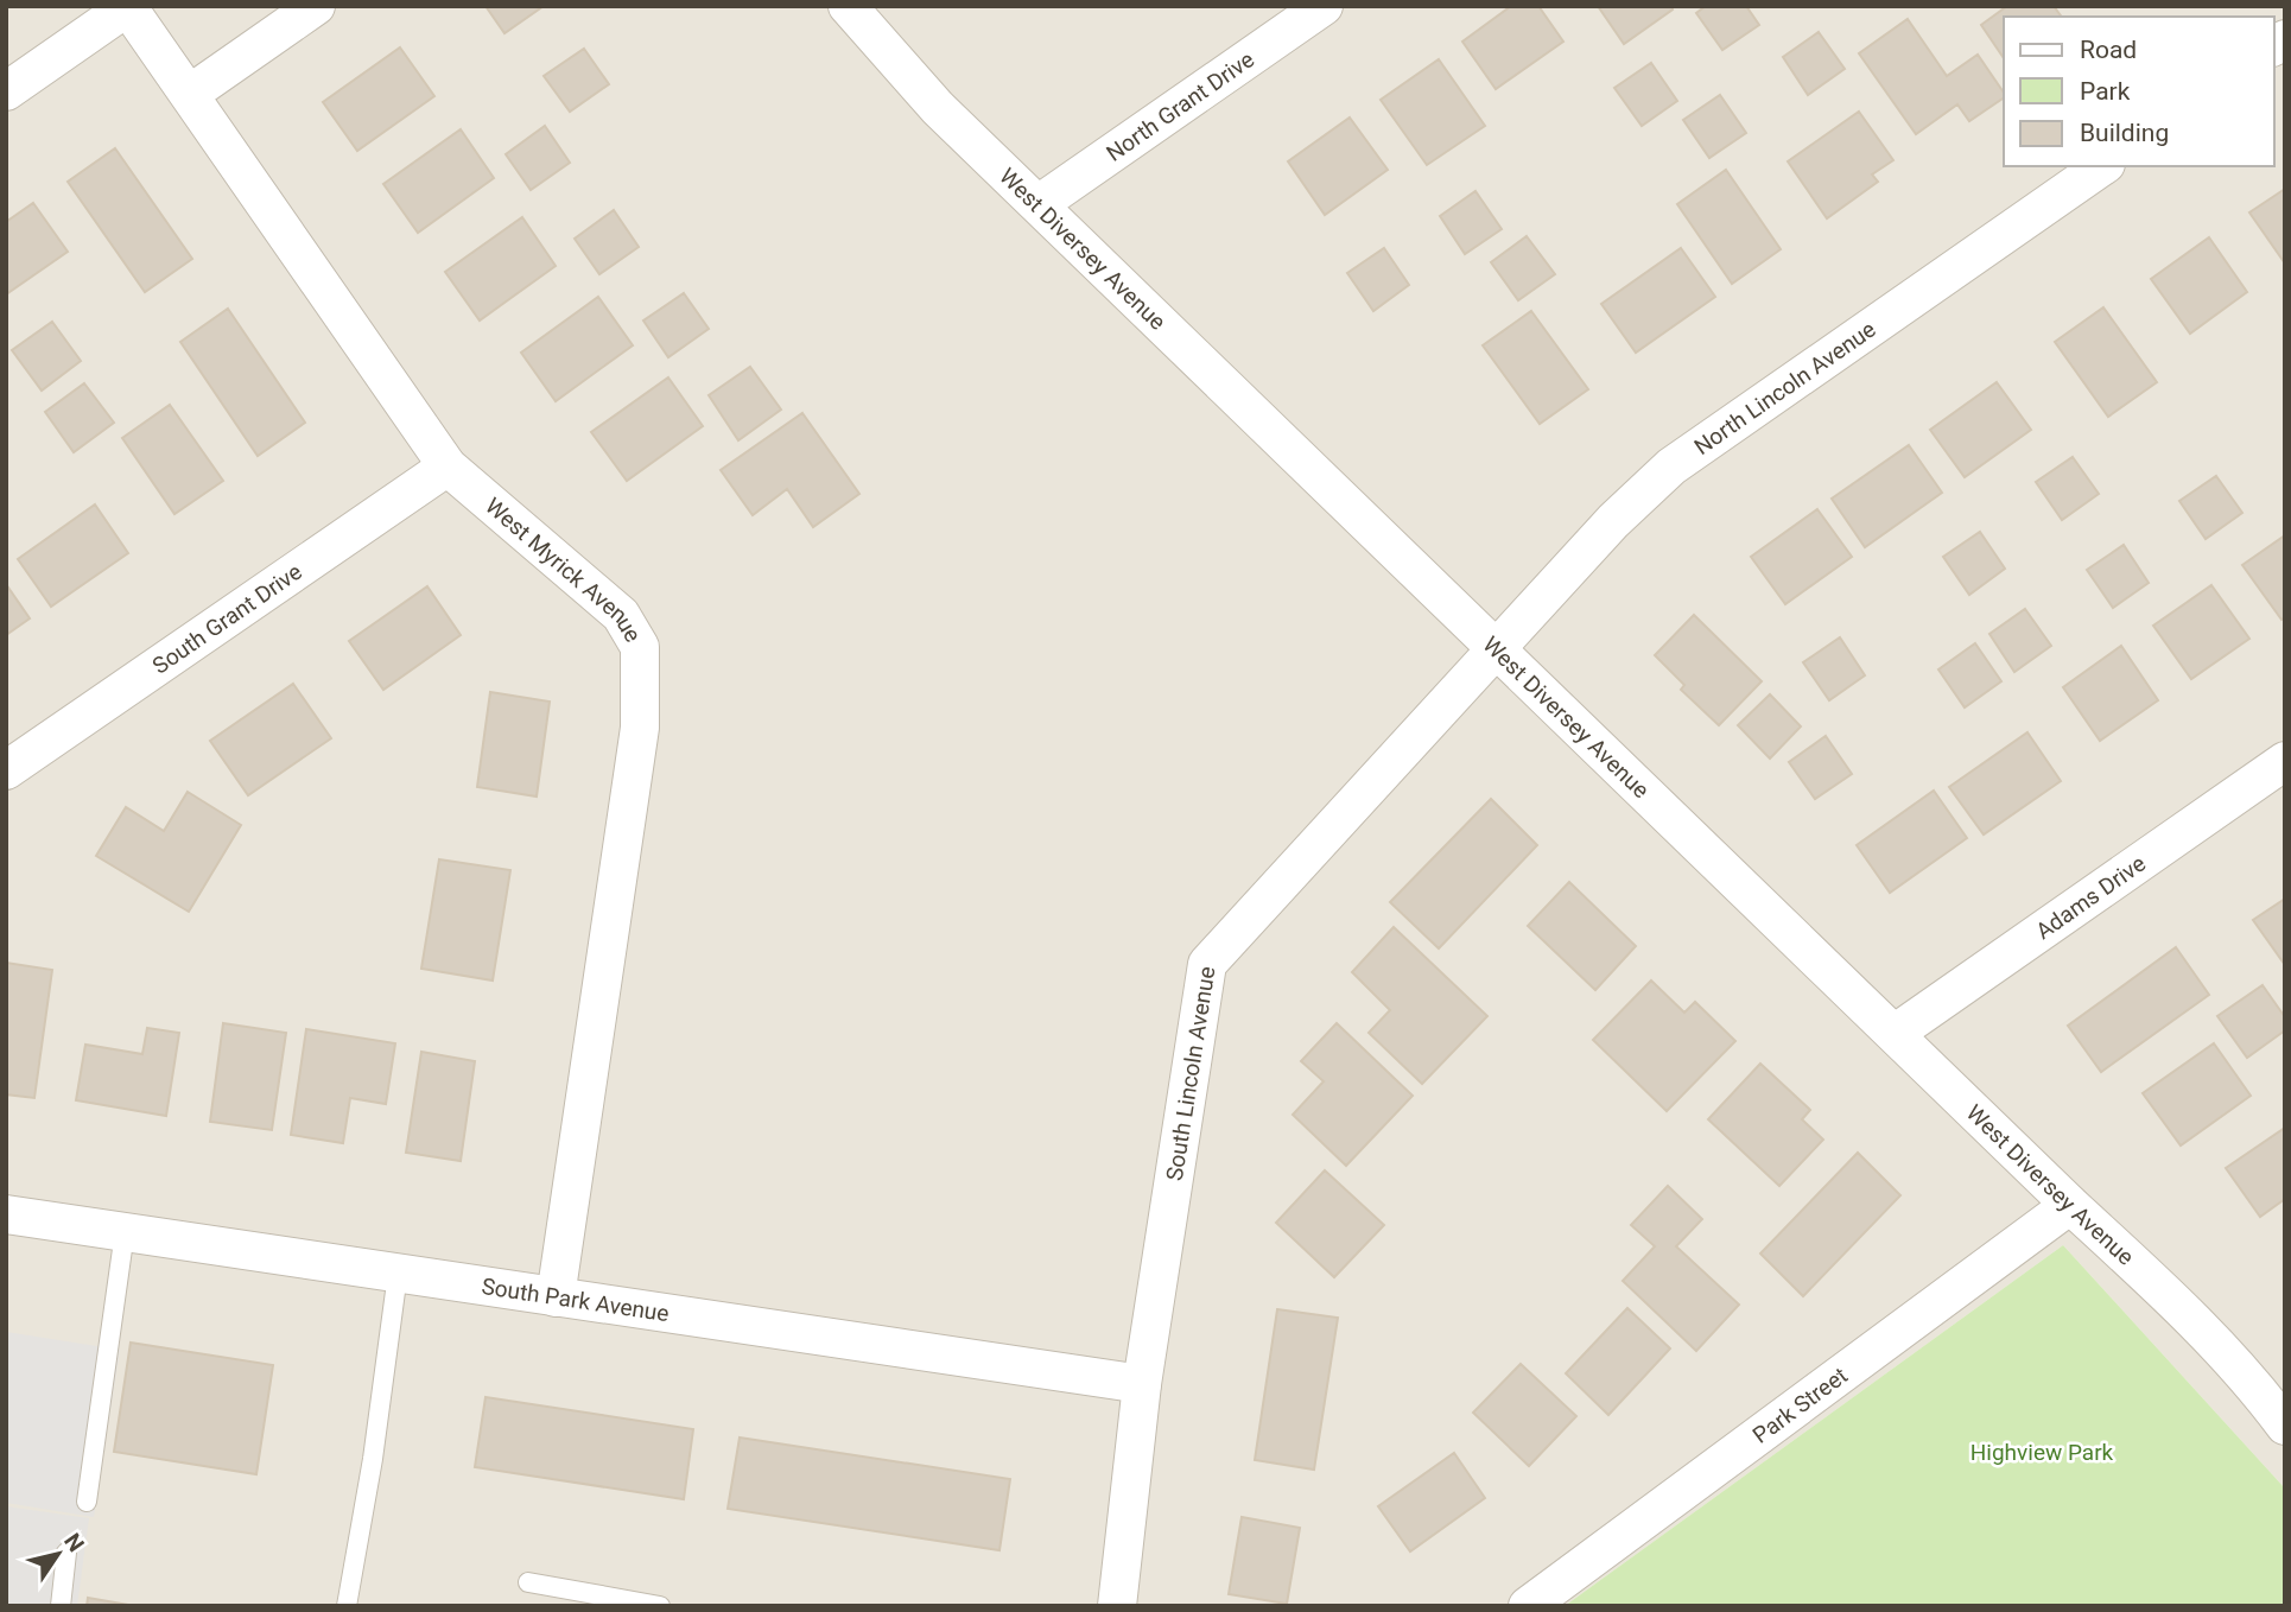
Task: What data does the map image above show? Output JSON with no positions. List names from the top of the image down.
{
  "streets": {
    "street": [
      "North Grant Drive",
      "West Diversey Avenue",
      "North Lincoln Avenue",
      "West Myrick Avenue",
      "South Grant Drive",
      "Adams Drive",
      "South Lincoln Avenue",
      "South Park Avenue",
      "Park Street"
    ]
  },
  "crossings": [
    ["North Grant Drive", "West Diversey Avenue"],
    ["West Diversey Avenue", "North Lincoln Avenue"],
    ["West Diversey Avenue", "Adams Drive"],
    ["West Diversey Avenue", "South Lincoln Avenue"],
    ["West Diversey Avenue", "Park Street"],
    ["North Lincoln Avenue", "South Lincoln Avenue"],
    ["West Myrick Avenue", "South Grant Drive"],
    ["West Myrick Avenue", "South Park Avenue"],
    ["South Lincoln Avenue", "South Park Avenue"]
  ],
  "parks": ["Highview Park"],
  "legend": ["Road", "Park", "Building"],
  "north": "top right"
}
